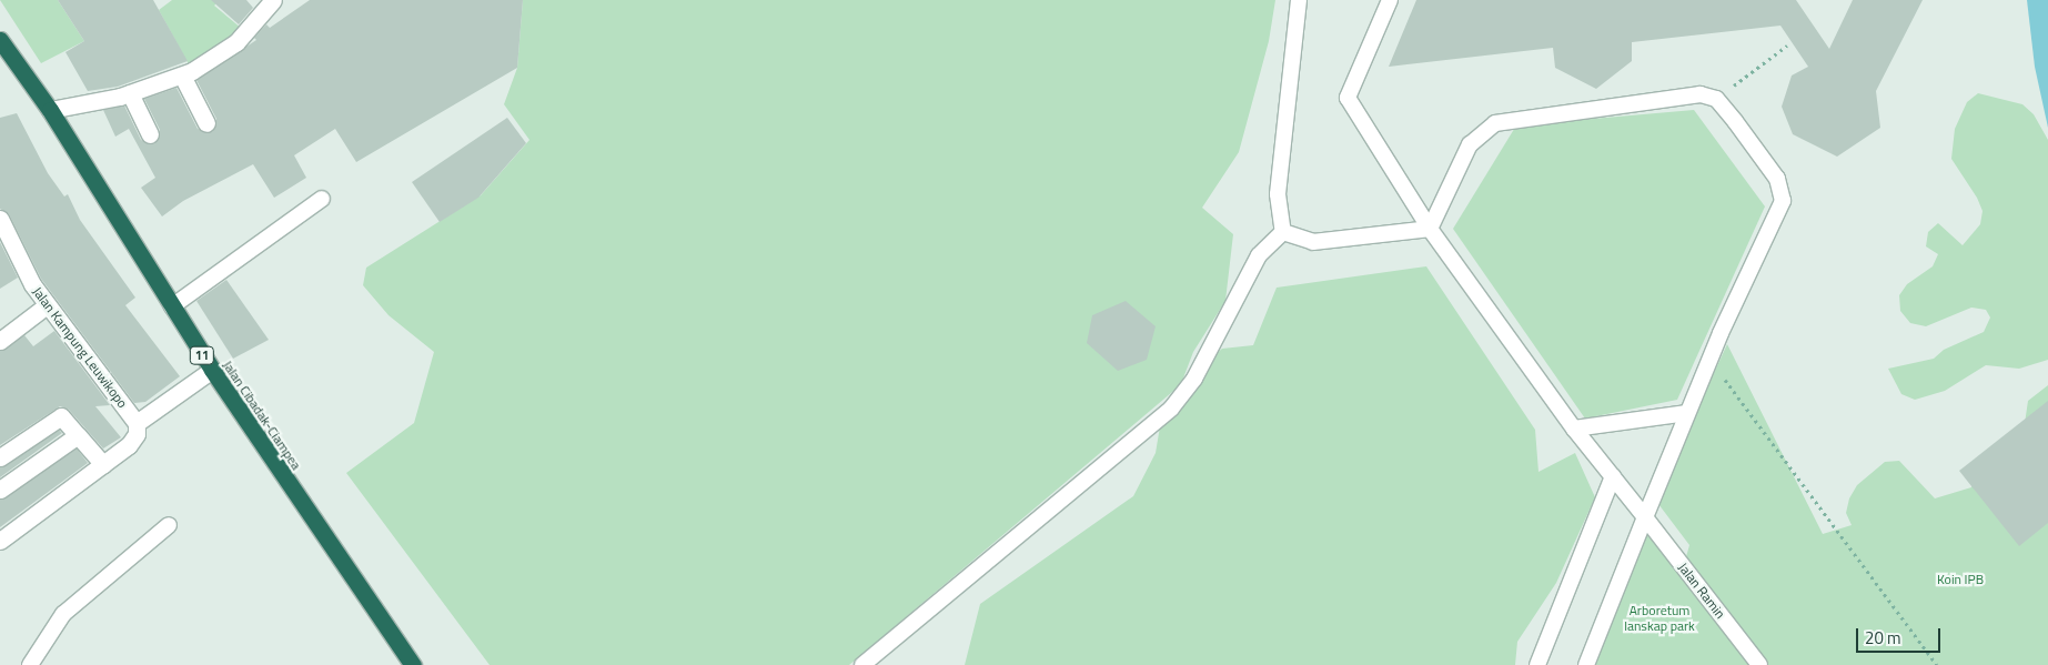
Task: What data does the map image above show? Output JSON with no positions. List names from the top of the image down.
{
  "streets": {
    "highway": ["11", "Jalan Cibadak-Ciampea"],
    "street": ["Jalan Kampung Leuwikopo"],
    "lane": ["Jalan Ramin"]
  },
  "crossings": [
    ["Jalan Kampung Leuwikopo", "Jalan Cibadak-Ciampea"]
  ],
  "parks": ["Koin IPB", "Arboretum lanskap park"],
  "scale_bar": "20 m"
}
